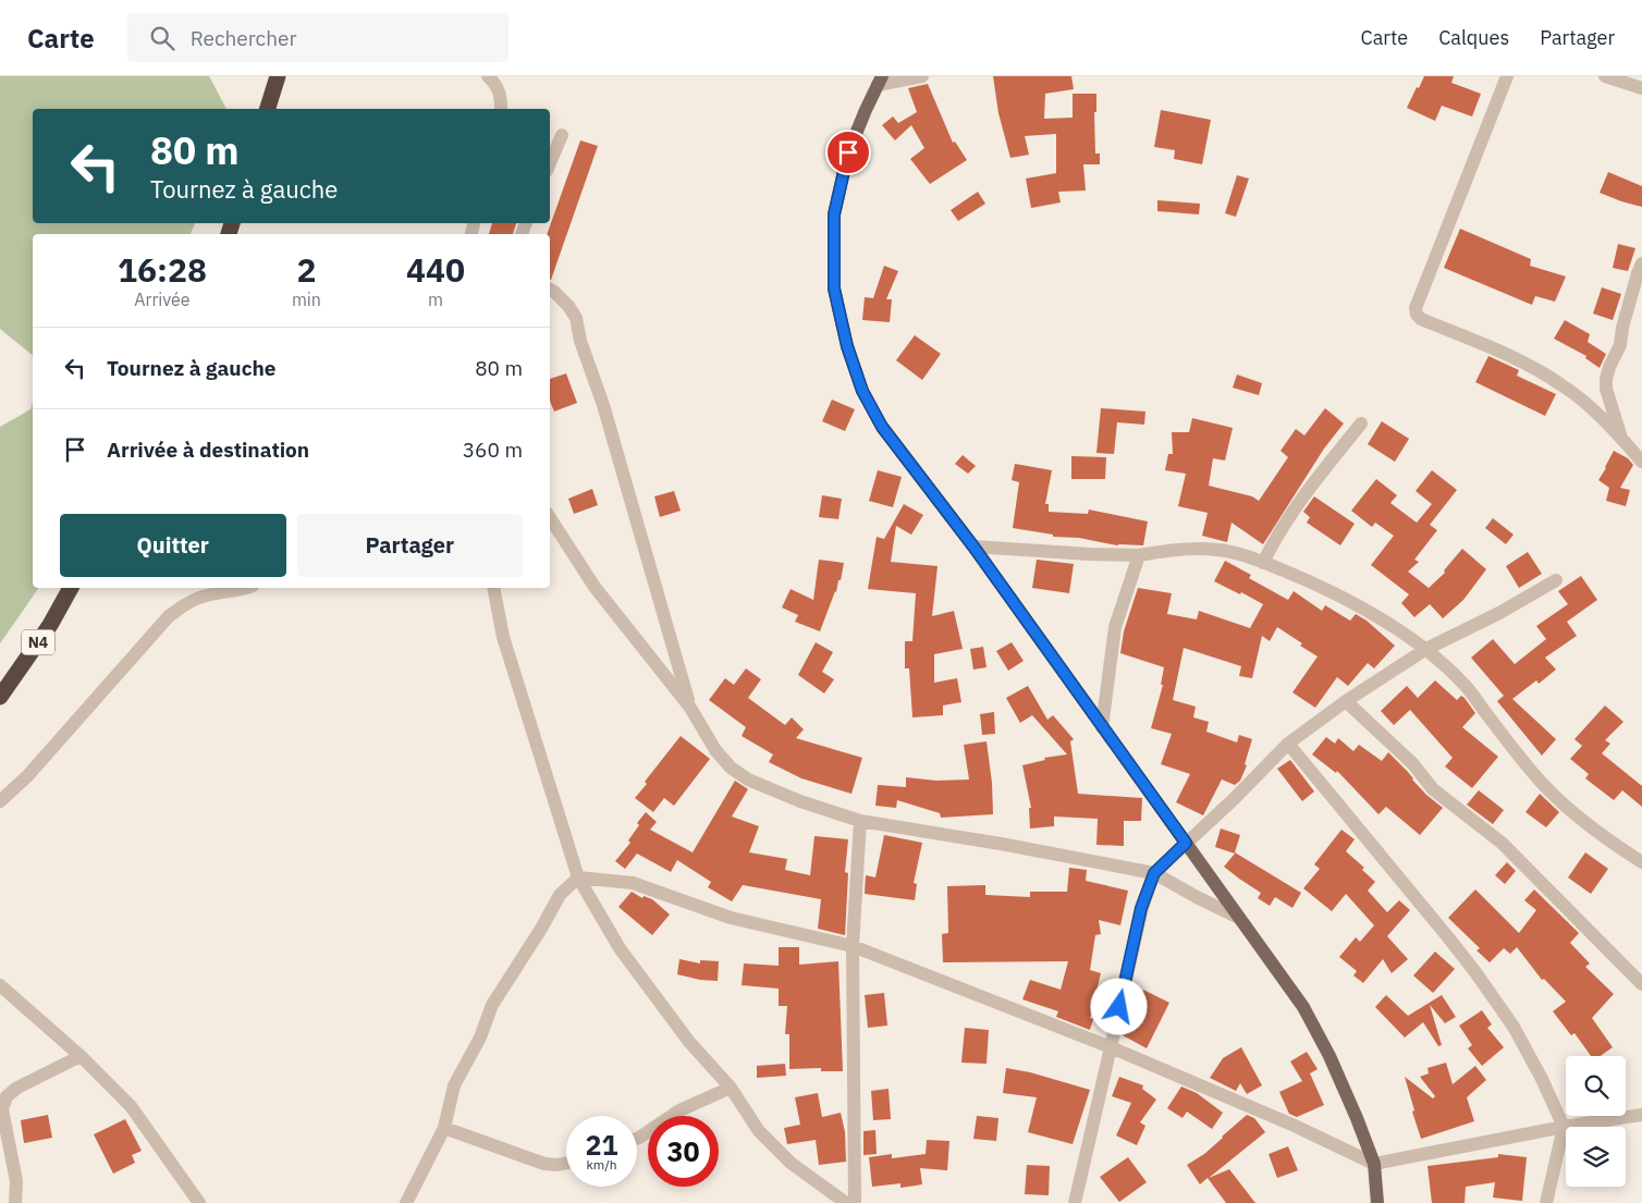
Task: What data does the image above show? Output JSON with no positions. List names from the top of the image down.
{
  "streets": {
    "highway": ["N4"]
  },
  "page": {
    "header": "Carte",
    "search": "Rechercher",
    "nav": ["Carte", "Calques", "Partager"],
    "turn": ["80 m", "Tournez à gauche"],
    "eta": [
      "16:28",
      "Arrivée",
      "2",
      "min",
      "440",
      "m"
    ],
    "list": [
      {
        "name": "Tournez à gauche",
        "value": "80 m"
      },
      {
        "name": "Arrivée à destination",
        "value": "360 m"
      }
    ],
    "buttons": ["Quitter", "Partager"],
    "speed": "21 km/h",
    "limit": "30"
  }
}
